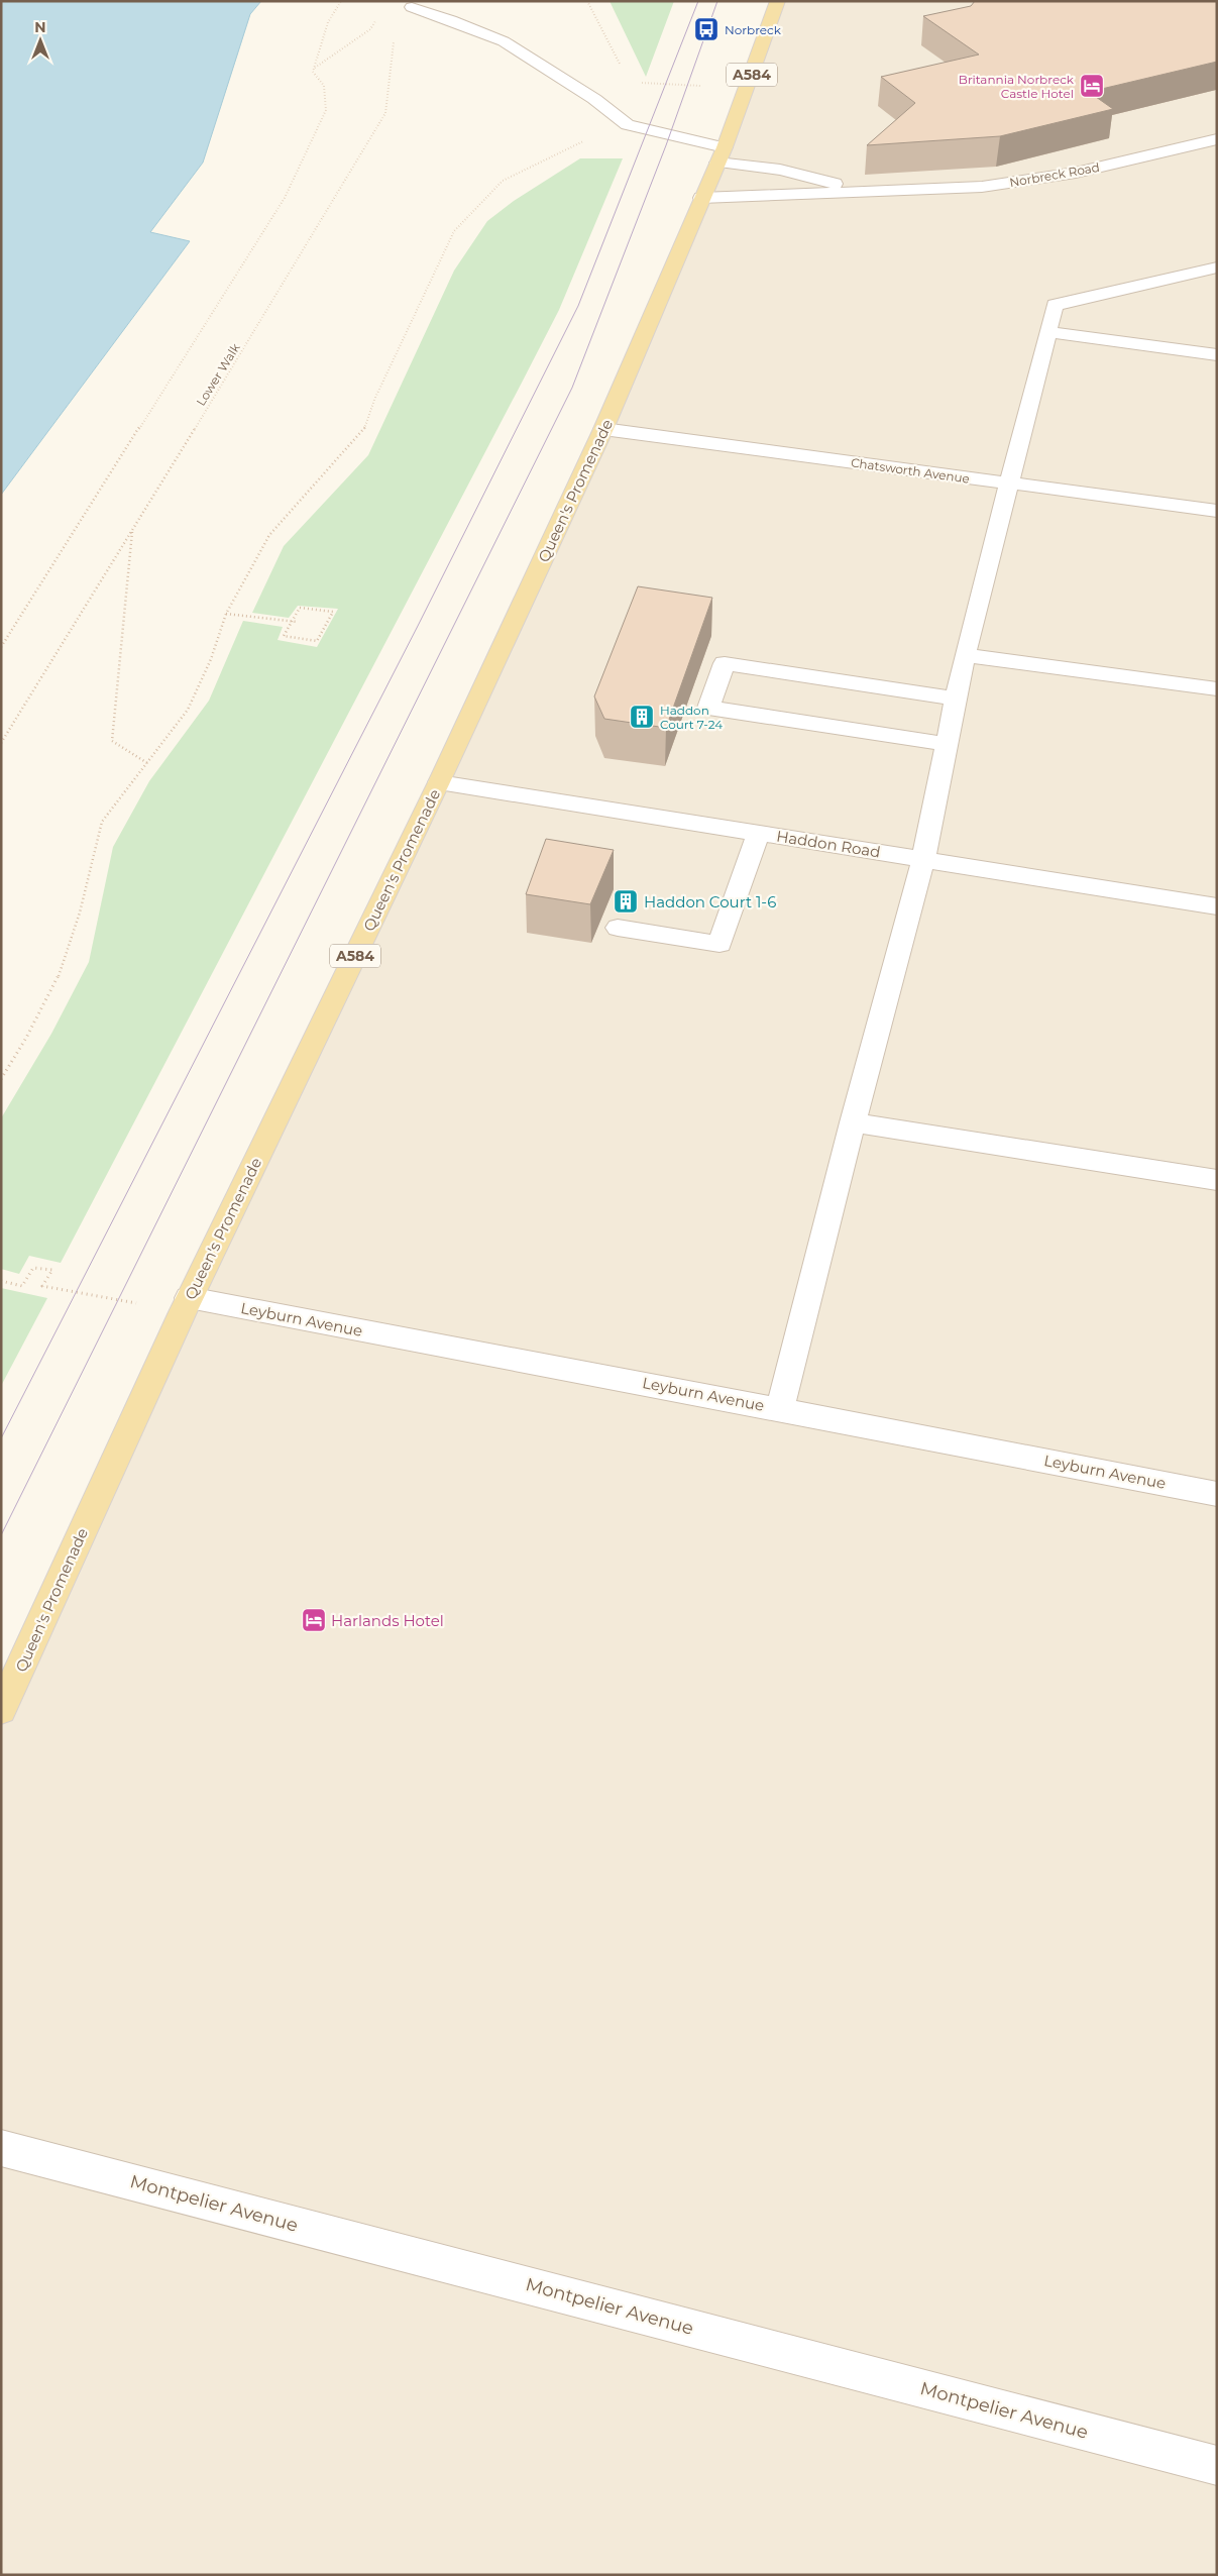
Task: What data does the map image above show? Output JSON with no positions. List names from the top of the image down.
{
  "streets": {
    "main road": ["A584", "Queen's Promenade"],
    "street": [
      "Norbreck Road",
      "Chatsworth Avenue",
      "Haddon Road",
      "Leyburn Avenue",
      "Montpelier Avenue"
    ],
    "path": ["Lower Walk"]
  },
  "crossings": [
    ["Norbreck Road", "Queen's Promenade"],
    ["Chatsworth Avenue", "Queen's Promenade"],
    ["Queen's Promenade", "Haddon Road"],
    ["Queen's Promenade", "Leyburn Avenue"]
  ],
  "places": {
    "bus stop": ["Norbreck"],
    "hotel": ["Britannia Norbreck Castle Hotel", "Harlands Hotel"],
    "building": ["Haddon Court 7-24", "Haddon Court 1-6"]
  },
  "north": "top"
}
